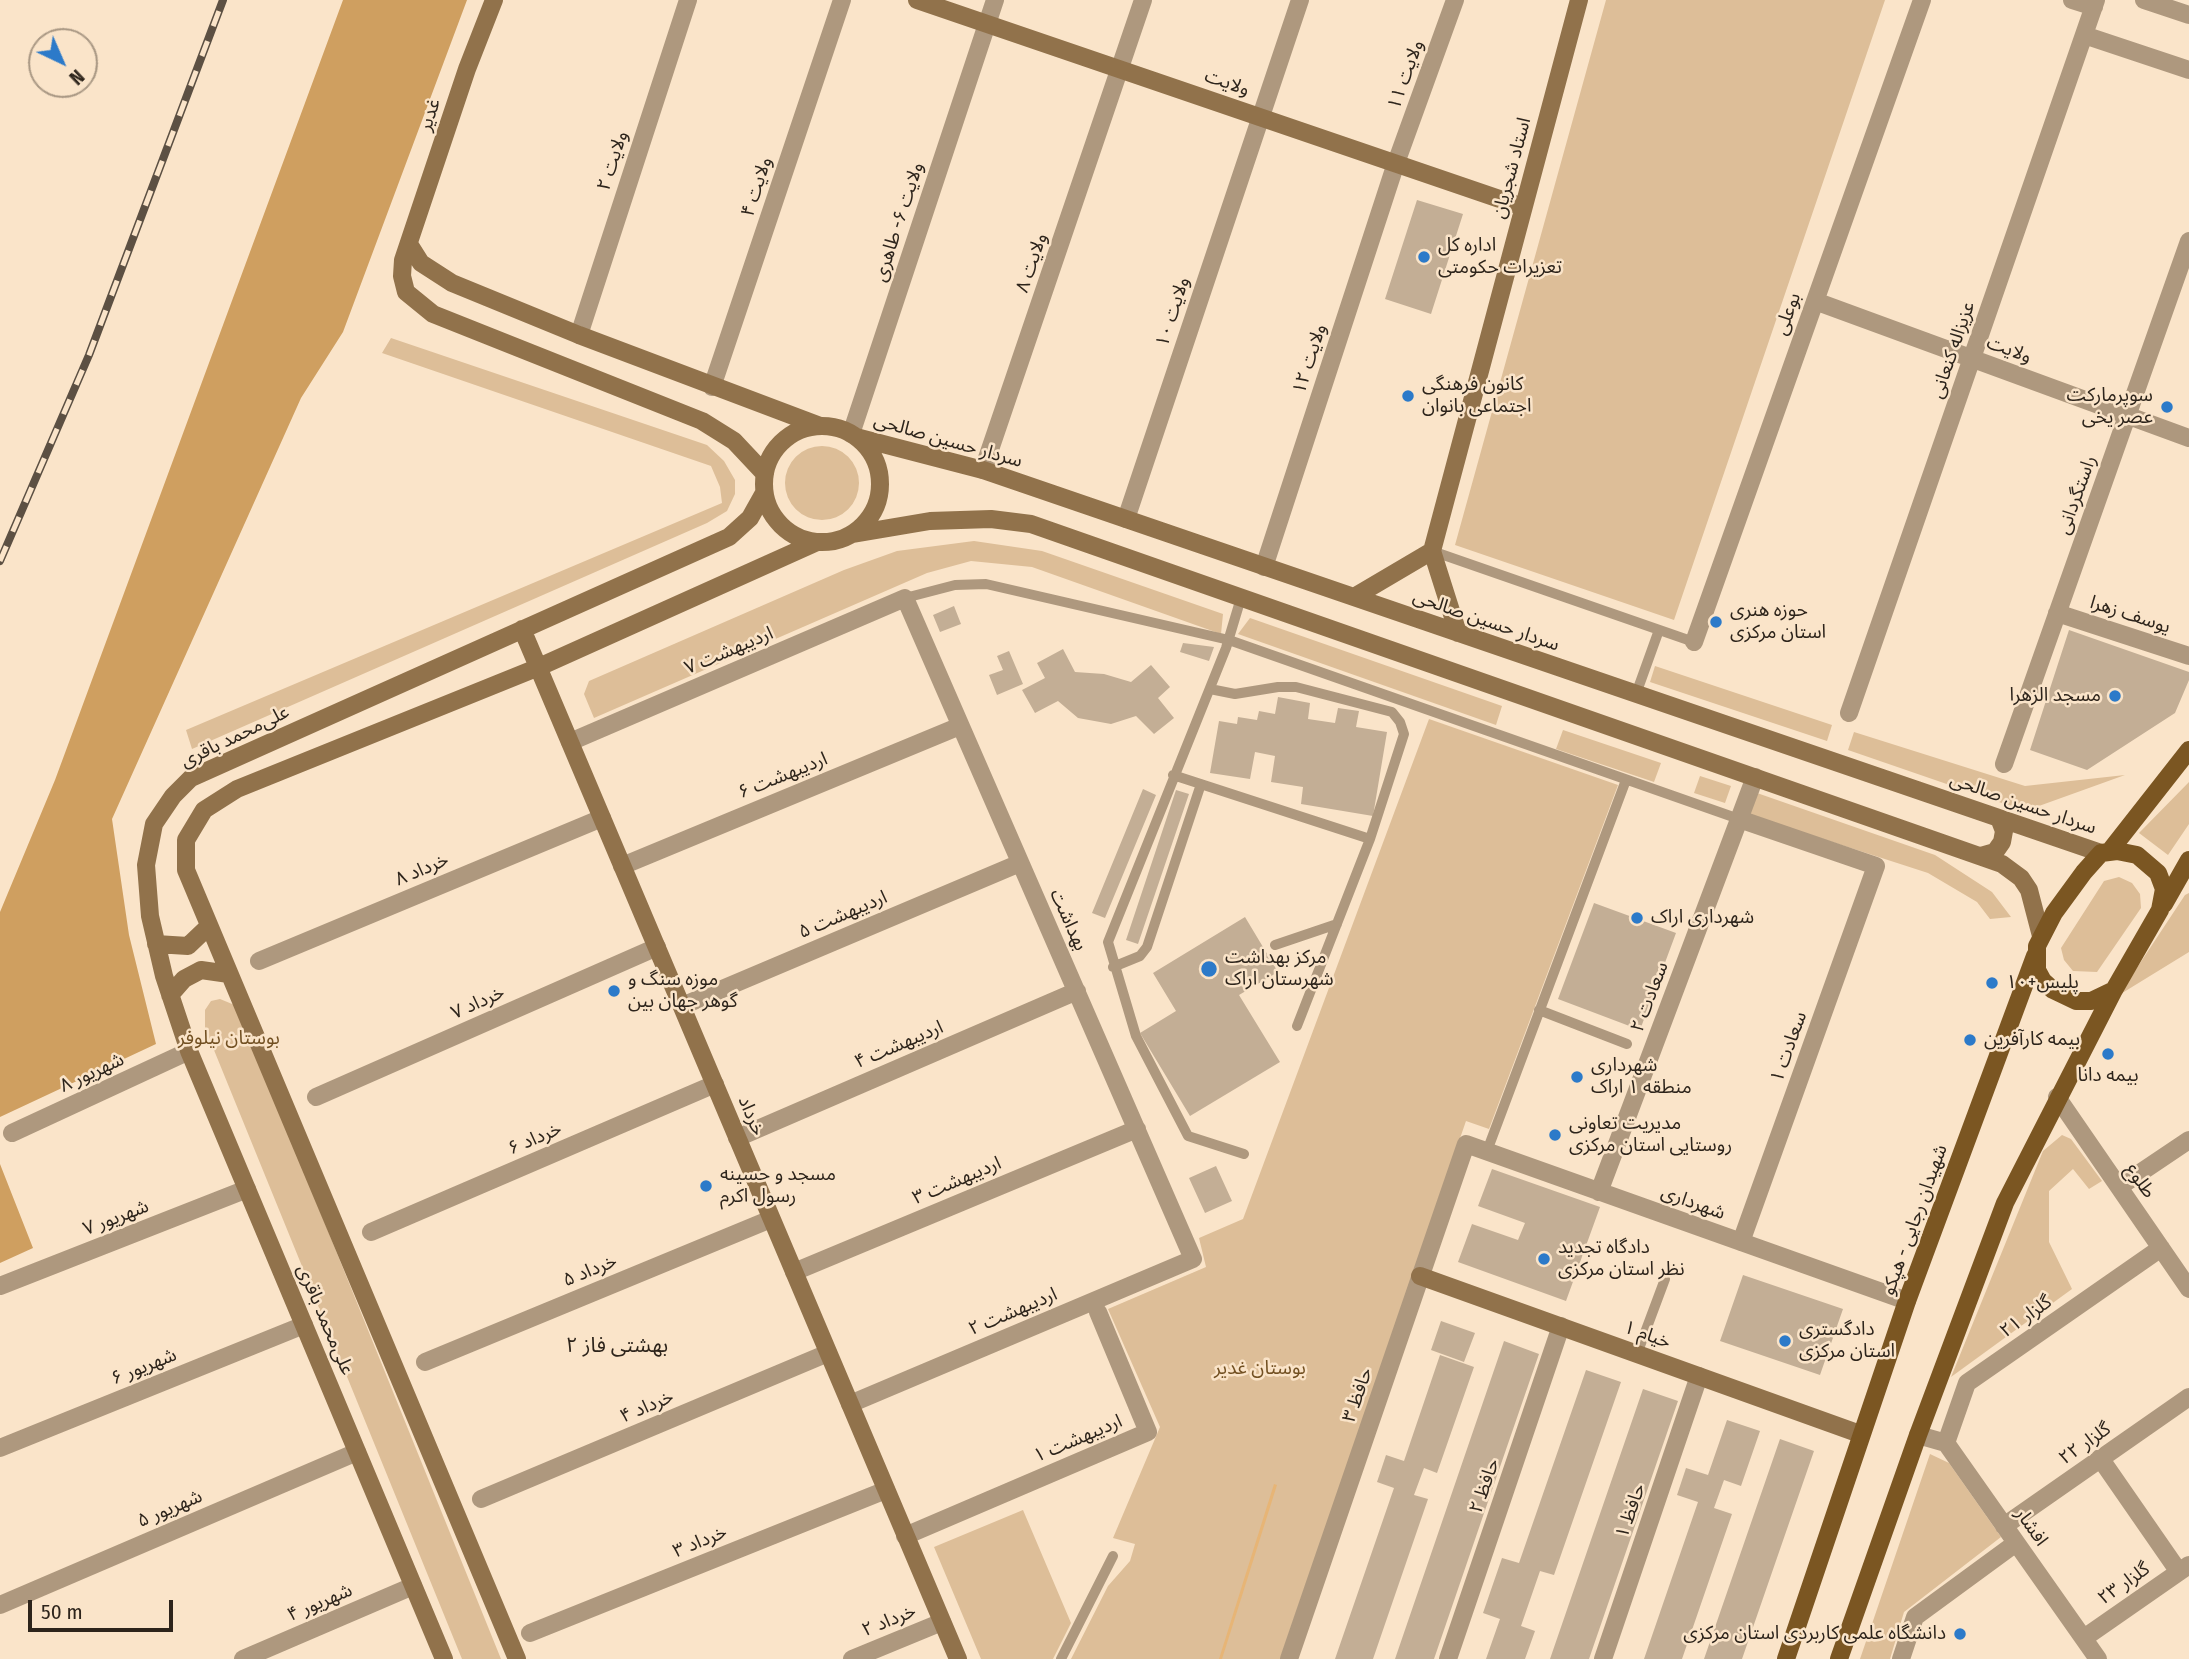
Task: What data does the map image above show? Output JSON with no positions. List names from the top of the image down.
{
  "streets": {
    "main road": [
      "ولایت",
      "غدیر",
      "استاد شجریان",
      "سردار حسین صالحی",
      "علی‌محمد باقری",
      "خرداد",
      "شهیدان رجایی - هپکو",
      "خیام ۱"
    ],
    "street": [
      "ولایت ۱۱",
      "ولایت ۲",
      "ولایت ۴",
      "ولایت ۶- طاهری",
      "ولایت ۸",
      "ولایت ۱۰",
      "بوعلی",
      "عزیزاله کنعانی",
      "ولایت ۱۲",
      "راستگردانی",
      "یوسف زهرا",
      "اردیبهشت ۷",
      "اردیبهشت ۶",
      "خرداد ۸",
      "اردیبهشت ۵",
      "بهداشت",
      "سعادت ۲",
      "خرداد ۷",
      "اردیبهشت ۴",
      "سعادت ۱",
      "شهریور ۸",
      "خرداد ۶",
      "اردیبهشت ۳",
      "طلوع",
      "شهرداری",
      "شهریور ۷",
      "خرداد ۵",
      "اردیبهشت ۲",
      "گلزار ۲۱",
      "شهریور ۶",
      "حافظ ۳",
      "خرداد ۴",
      "اردیبهشت ۱",
      "گلزار ۲۲",
      "حافظ ۲",
      "شهریور ۵",
      "حافظ ۱",
      "افشار",
      "خرداد ۳",
      "گلزار ۲۳",
      "شهریور ۴",
      "خرداد ۲"
    ]
  },
  "crossings": [
    ["ولایت ۱۱", "ولایت"],
    ["ولایت ۱۱", "ولایت ۱۲"],
    ["ولایت", "استاد شجریان"],
    ["ولایت", "ولایت ۶- طاهری"],
    ["ولایت", "ولایت ۸"],
    ["ولایت", "ولایت ۱۰"],
    ["ولایت", "بوعلی"],
    ["ولایت", "عزیزاله کنعانی"],
    ["ولایت", "ولایت ۱۲"],
    ["ولایت", "راستگردانی"],
    ["ولایت ۶- طاهری", "سردار حسین صالحی"],
    ["ولایت ۶- طاهری", "علی‌محمد باقری"],
    ["ولایت ۸", "سردار حسین صالحی"],
    ["ولایت ۱۰", "سردار حسین صالحی"],
    ["ولایت ۱۲", "سردار حسین صالحی"],
    ["سردار حسین صالحی", "علی‌محمد باقری"],
    ["سردار حسین صالحی", "شهیدان رجایی - هپکو"],
    ["راستگردانی", "یوسف زهرا"],
    ["اردیبهشت ۷", "بهداشت"],
    ["اردیبهشت ۷", "خرداد"],
    ["علی‌محمد باقری", "شهریور ۸"],
    ["علی‌محمد باقری", "خرداد"],
    ["علی‌محمد باقری", "شهریور ۷"],
    ["علی‌محمد باقری", "شهریور ۶"],
    ["علی‌محمد باقری", "شهریور ۵"],
    ["علی‌محمد باقری", "شهریور ۴"],
    ["اردیبهشت ۶", "بهداشت"],
    ["اردیبهشت ۶", "خرداد"],
    ["خرداد ۸", "خرداد"],
    ["اردیبهشت ۵", "بهداشت"],
    ["اردیبهشت ۵", "خرداد"],
    ["بهداشت", "اردیبهشت ۴"],
    ["بهداشت", "اردیبهشت ۳"],
    ["بهداشت", "اردیبهشت ۲"],
    ["سعادت ۲", "سعادت ۱"],
    ["سعادت ۲", "شهرداری"],
    ["خرداد ۷", "خرداد"],
    ["اردیبهشت ۴", "خرداد"],
    ["سعادت ۱", "شهرداری"],
    ["خرداد", "خرداد ۶"],
    ["خرداد", "اردیبهشت ۳"],
    ["خرداد", "خرداد ۵"],
    ["خرداد", "اردیبهشت ۲"],
    ["خرداد", "خرداد ۴"],
    ["خرداد", "اردیبهشت ۱"],
    ["خرداد", "خرداد ۳"],
    ["خرداد", "خرداد ۲"],
    ["طلوع", "گلزار ۲۱"],
    ["شهرداری", "شهیدان رجایی - هپکو"],
    ["شهرداری", "حافظ ۳"],
    ["شهیدان رجایی - هپکو", "خیام ۱"],
    ["گلزار ۲۱", "افشار"],
    ["خیام ۱", "حافظ ۳"],
    ["خیام ۱", "حافظ ۲"],
    ["خیام ۱", "حافظ ۱"],
    ["گلزار ۲۲", "افشار"],
    ["افشار", "گلزار ۲۳"]
  ],
  "districts": ["بهشتی فاز ۲"],
  "parks": ["بوستان نیلوفر", "بوستان غدیر"],
  "places": [
    "اداره کل تعزیرات حکومتی",
    "کانون فرهنگی اجتماعی بانوان",
    "سوپرمارکت عصر یخی",
    "حوزه هنری استان مرکزی",
    "مسجد الزهرا",
    "شهرداری اراک",
    "مرکز بهداشت شهرستان اراک",
    "پلیس+۱۰",
    "موزه سنگ و گوهر جهان بین",
    "بیمه کارآفرین",
    "بیمه دانا",
    "شهرداری منطقه ۱ اراک",
    "مدیریت تعاونی روستایی استان مرکزی",
    "مسجد و حسینه رسول اکرم",
    "دادگاه تجدید نظر استان مرکزی",
    "دادگستری استان مرکزی",
    "دانشگاه علمی کاربردی استان مرکزی"
  ],
  "scale_bar": "50 m",
  "north": "bottom right"
}
